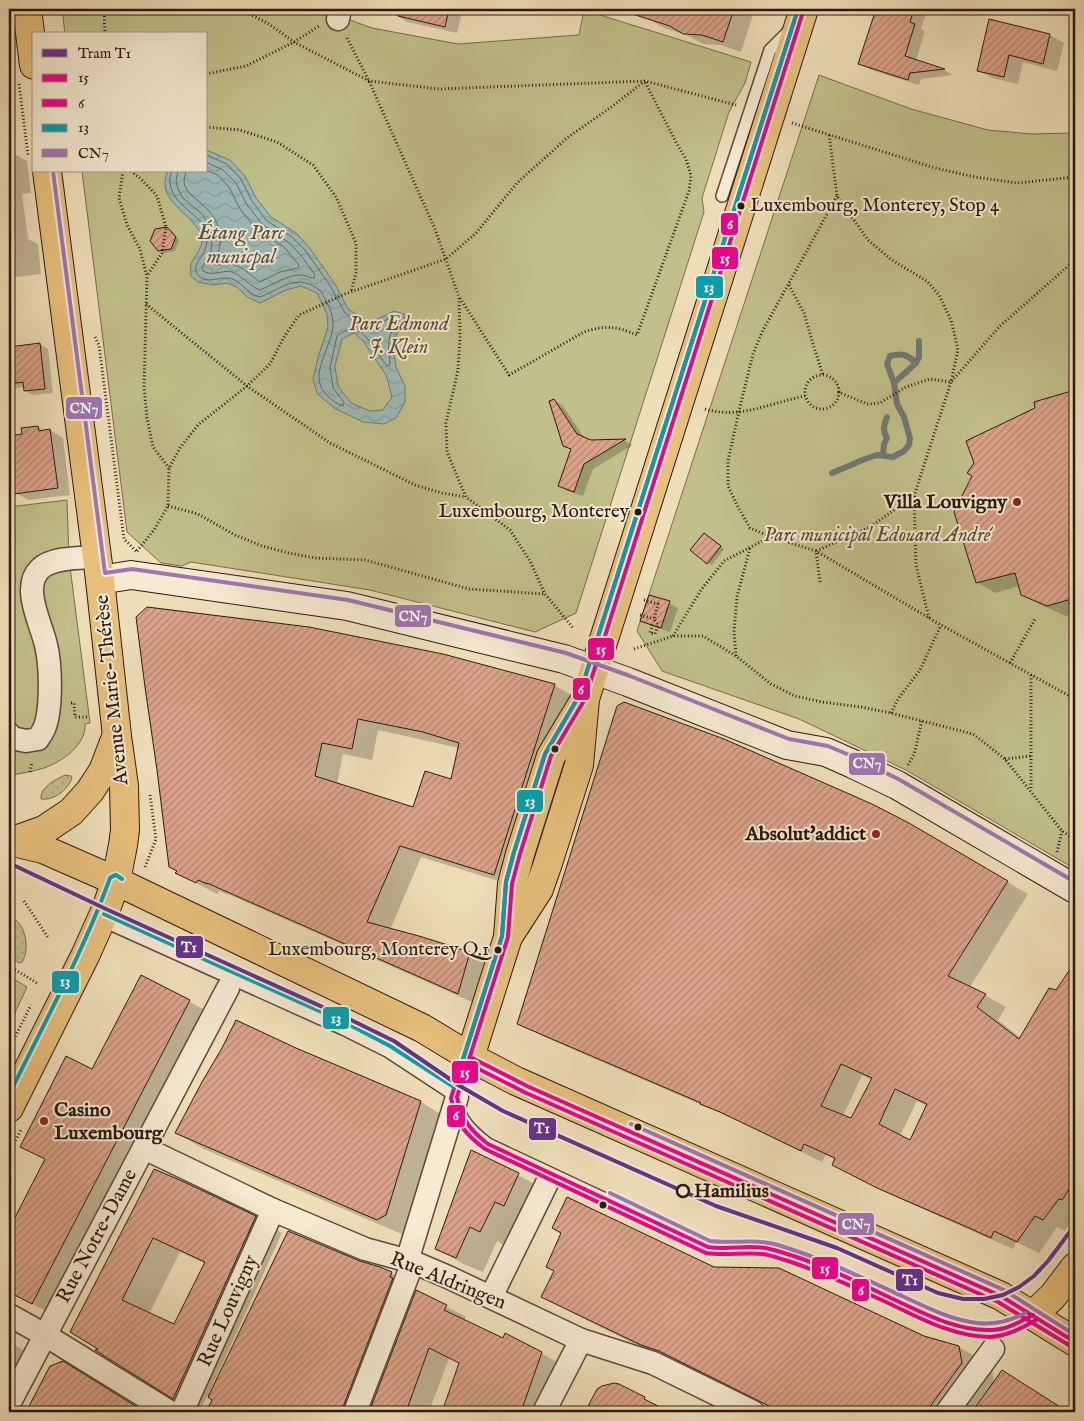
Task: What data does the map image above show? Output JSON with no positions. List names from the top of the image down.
{
  "streets": {
    "main road": ["Avenue Marie-Thérèse"],
    "street": ["Rue Notre-Dame", "Rue Aldringen", "Rue Louvigny"]
  },
  "crossings": [
    ["Rue Notre-Dame", "Rue Aldringen"],
    ["Rue Aldringen", "Rue Louvigny"]
  ],
  "water": ["Étang Parc municpal"],
  "parks": ["Parc Edmond J. Klein", "Parc municipal Edouard André"],
  "places": [
    "Luxembourg, Monterey, Stop 4",
    "Villa Louvigny",
    "Luxembourg, Monterey",
    "Absolut'addict",
    "Luxembourg, Monterey Q.1",
    "Casino Luxembourg",
    "Hamilius"
  ],
  "lines": [
    "transit line 15",
    "transit line 6",
    "transit line 13",
    "transit line CN7",
    "tram line T1"
  ],
  "legend": [
    "Tram T1",
    "15",
    "6",
    "13",
    "CN7"
  ]
}
